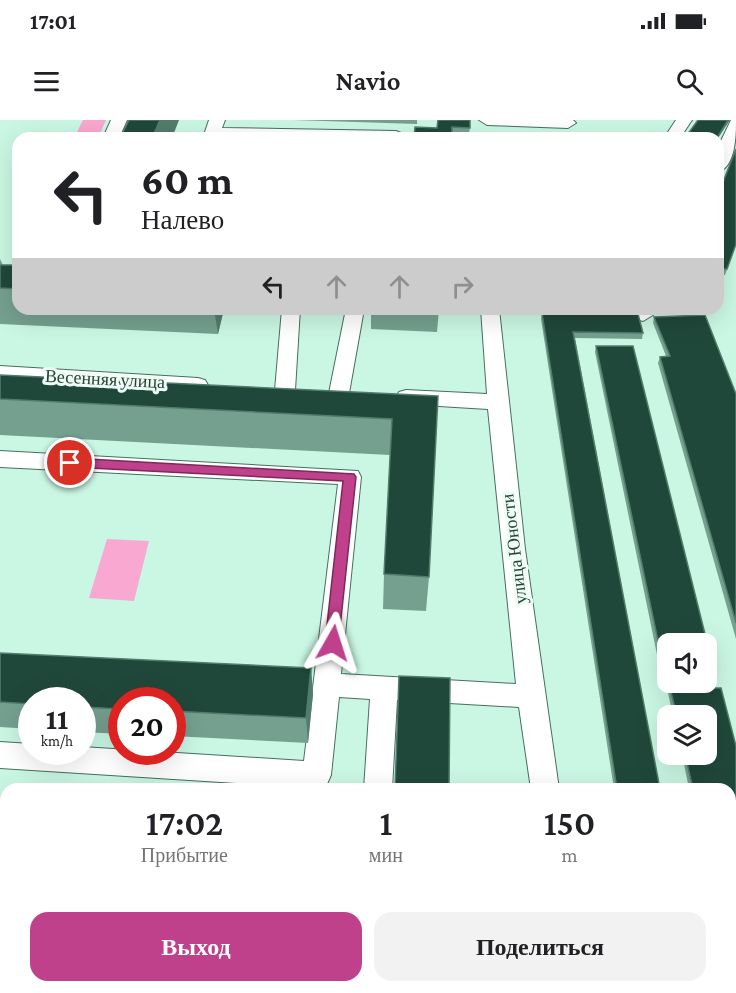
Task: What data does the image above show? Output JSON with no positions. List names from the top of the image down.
{
  "streets": {
    "street": ["Весенняя улица", "улица Юности"]
  },
  "page": {
    "status": "17:01",
    "header": "Navio",
    "turn": ["60 m", "Налево"],
    "speed": "11 km/h",
    "limit": "20",
    "eta": [
      "17:02",
      "Прибытие",
      "1",
      "мин",
      "150",
      "m"
    ],
    "buttons": ["Выход", "Поделиться"]
  }
}
